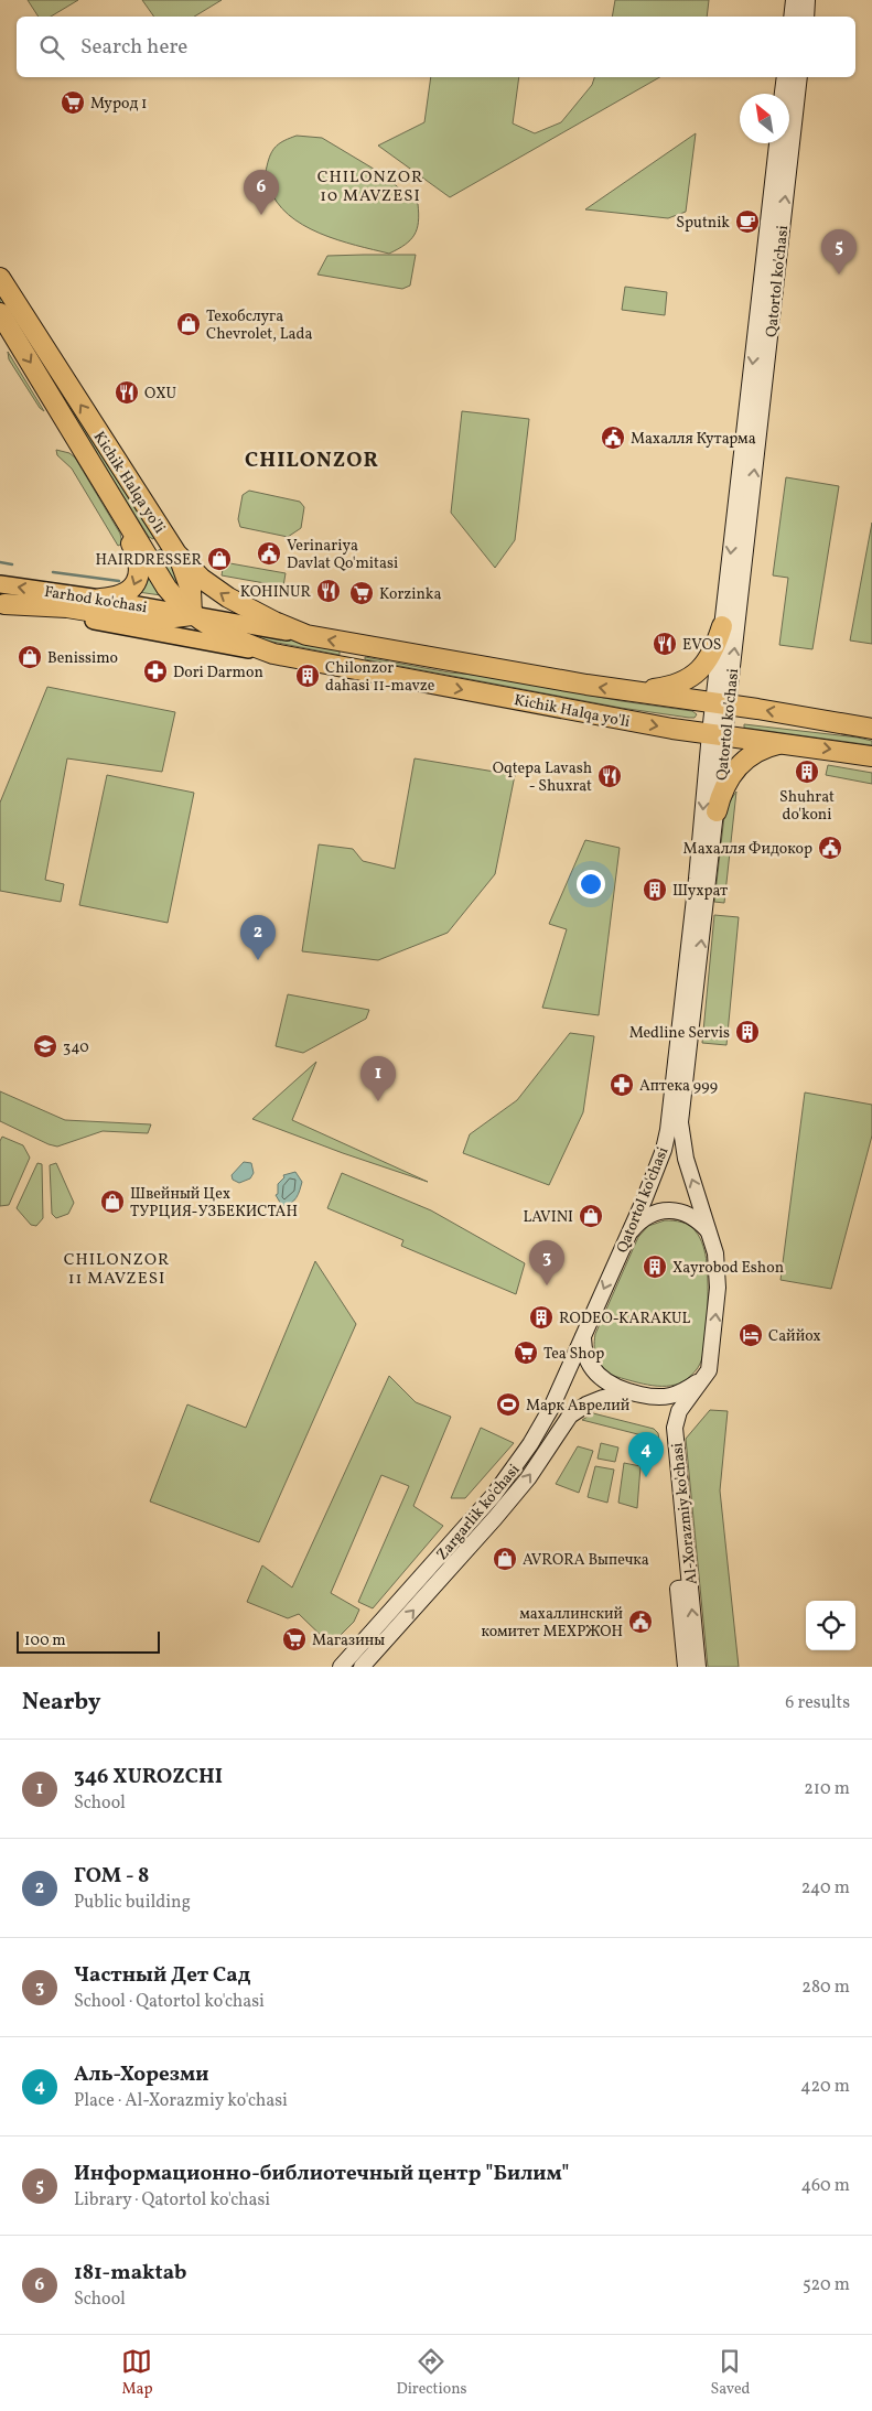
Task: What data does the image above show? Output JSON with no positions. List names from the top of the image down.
{
  "streets": {
    "highway": ["Kichik Halqa yo'li"],
    "main road": [
      "Qatortol ko'chasi",
      "Farhod ko'chasi",
      "Zargarlik ko'chasi",
      "Al-Xorazmiy ko'chasi"
    ]
  },
  "crossings": [
    ["Qatortol ko'chasi", "Kichik Halqa yo'li"],
    ["Qatortol ko'chasi", "Zargarlik ko'chasi"],
    ["Qatortol ko'chasi", "Al-Xorazmiy ko'chasi"],
    ["Kichik Halqa yo'li", "Farhod ko'chasi"],
    ["Zargarlik ko'chasi", "Al-Xorazmiy ko'chasi"]
  ],
  "districts": ["CHILONZOR 10 MAVZESI", "CHILONZOR", "CHILONZOR 11 MAVZESI"],
  "places": {
    "supermarket": [
      "Мурод 1",
      "Korzinka",
      "Tea Shop",
      "Магазины"
    ],
    "cafe": ["Sputnik"],
    "shop": [
      "Техобслуга Chevrolet, Lada",
      "HAIRDRESSER",
      "Benissimo",
      "Швейный Цех ТУРЦИЯ-УЗБЕКИСТАН",
      "LAVINI",
      "AVRORA Выпечка"
    ],
    "restaurant": [
      "ОХU",
      "KOHINUR",
      "EVOS",
      "Oqtepa Lavash - Shuxrat"
    ],
    "public building": [
      "Махалля Кутарма",
      "Verinariya Davlat Qo'mitasi",
      "Махалля Фидокор",
      "махаллинский комитет МЕХРЖОН"
    ],
    "pharmacy": ["Dori Darmon", "Аптека 999"],
    "building": [
      "Chilonzor dahasi 11-mavze",
      "Shuhrat do'koni",
      "Шухрат",
      "Medline Servis",
      "Xayrobod Eshon",
      "RODEO-KARAKUL"
    ],
    "school or university": ["340"],
    "hotel": ["Саййох"],
    "sports": ["Марк Аврелий"]
  },
  "scale_bar": "100 m",
  "north": "top left",
  "page": {
    "search": "Search here",
    "pins": [
      "6",
      "5",
      "2",
      "1",
      "3",
      "4"
    ],
    "scale": "100 m",
    "heading": ["Nearby", "6 results"],
    "list": [
      {
        "mark": "1",
        "name": "346 XUROZCHI",
        "note": "School",
        "value": "210 m"
      },
      {
        "mark": "2",
        "name": "ГОМ - 8",
        "note": "Public building",
        "value": "240 m"
      },
      {
        "mark": "3",
        "name": "Частный Дет Сад",
        "note": "School · Qatortol ko'chasi",
        "value": "280 m"
      },
      {
        "mark": "4",
        "name": "Аль-Хорезми",
        "note": "Place · Al-Xorazmiy ko'chasi",
        "value": "420 m"
      },
      {
        "mark": "5",
        "name": "Информационно-библиотечный центр \"Билим\"",
        "note": "Library · Qatortol ko'chasi",
        "value": "460 m"
      },
      {
        "mark": "6",
        "name": "181-maktab",
        "note": "School",
        "value": "520 m"
      }
    ],
    "nav": ["Map", "Directions", "Saved"]
  }
}
